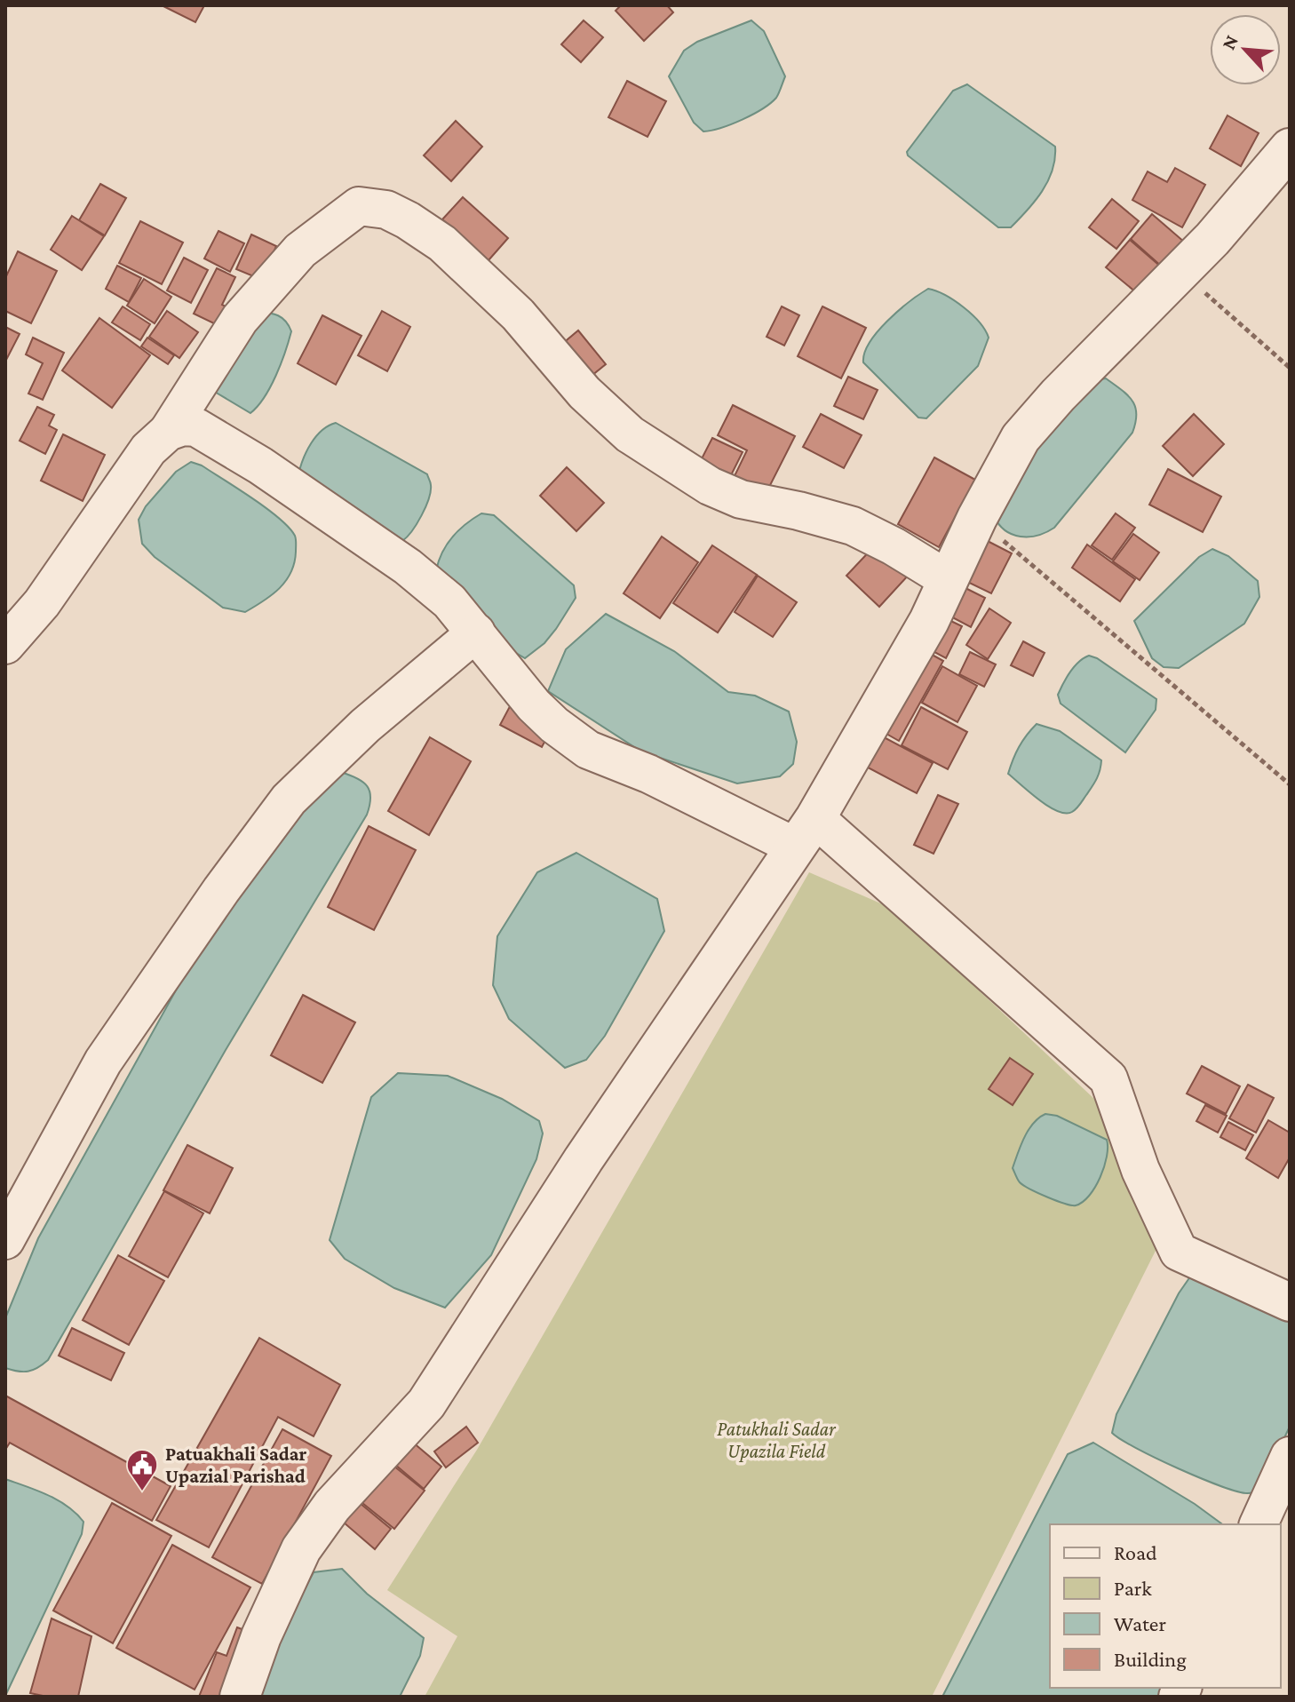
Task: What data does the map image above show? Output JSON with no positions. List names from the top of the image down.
{
  "parks": ["Patukhali Sadar Upazila Field"],
  "places": {
    "public building": ["Patuakhali Sadar Upazial Parishad"]
  },
  "legend": [
    "Road",
    "Park",
    "Water",
    "Building"
  ],
  "north": "top left"
}
